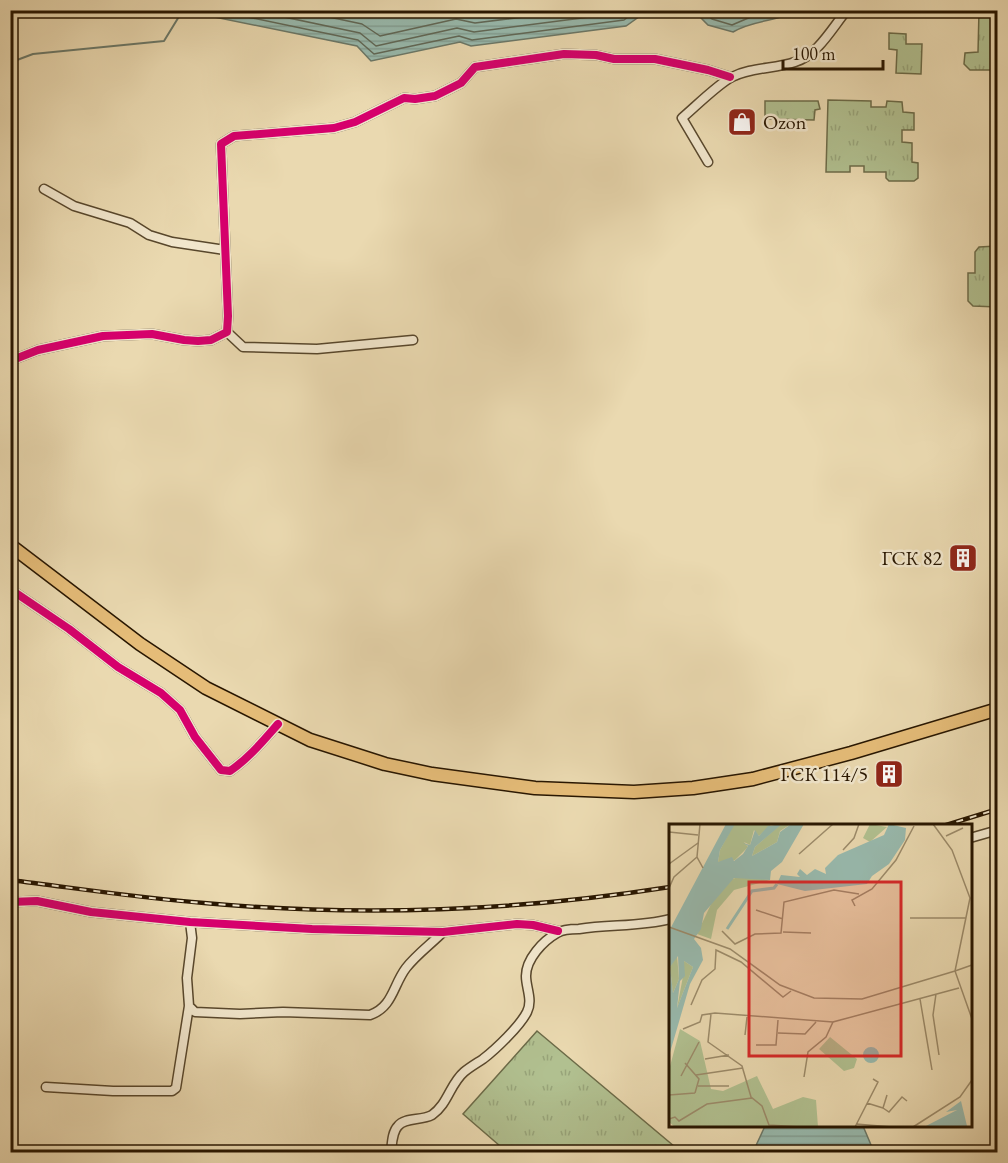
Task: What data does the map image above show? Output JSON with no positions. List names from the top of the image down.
{
  "places": {
    "shop": ["Ozon"],
    "building": ["ГСК 82", "ГСК 114/5"]
  },
  "scale_bar": "100 m"
}
